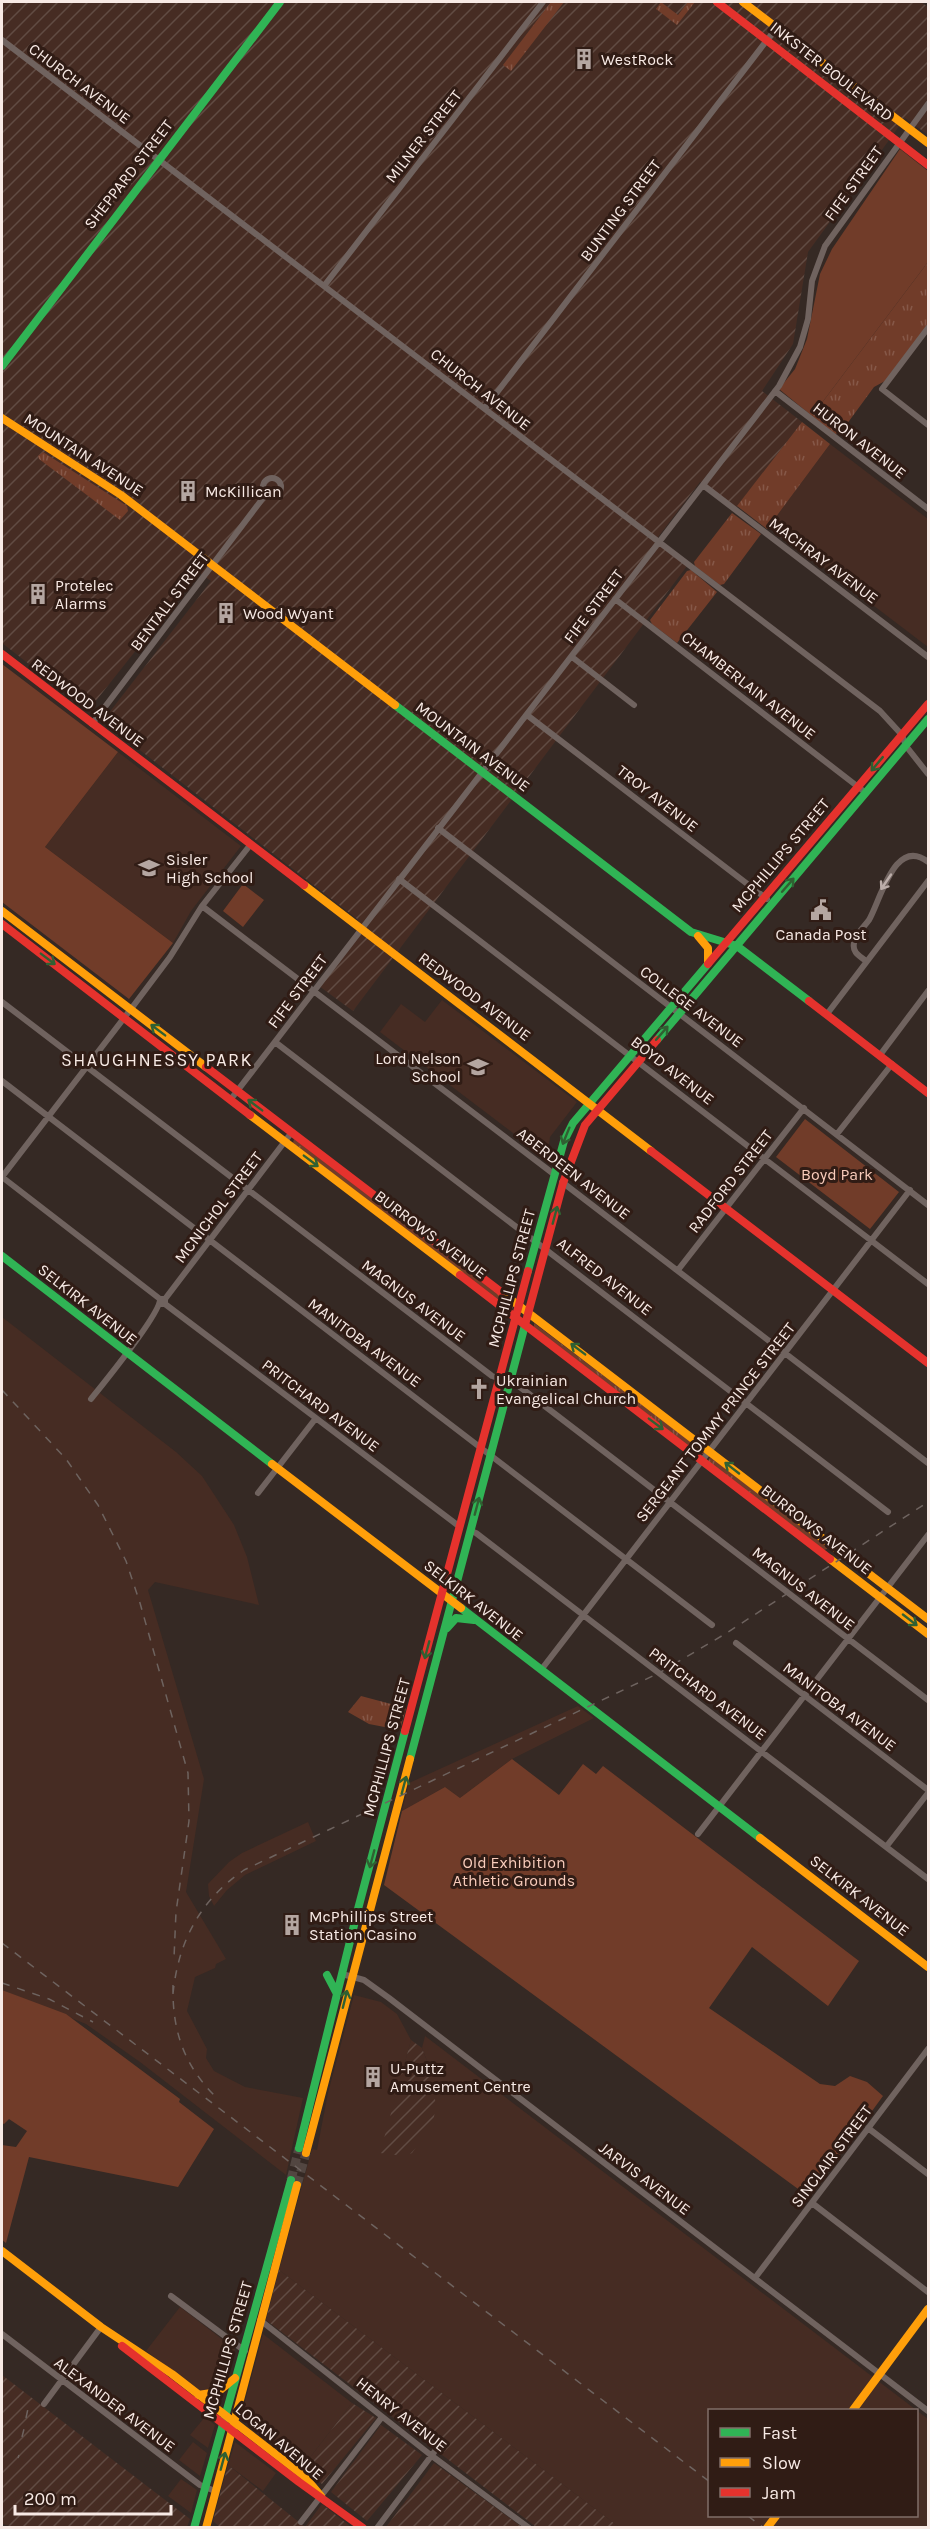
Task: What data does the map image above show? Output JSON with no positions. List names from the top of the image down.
{
  "streets": {
    "main road": [
      "INKSTER BOULEVARD",
      "SHEPPARD STREET",
      "MOUNTAIN AVENUE",
      "REDWOOD AVENUE",
      "MCPHILLIPS STREET",
      "BURROWS AVENUE",
      "SELKIRK AVENUE",
      "LOGAN AVENUE"
    ],
    "street": [
      "CHURCH AVENUE",
      "MILNER STREET",
      "FIFE STREET",
      "BUNTING STREET",
      "HURON AVENUE",
      "MACHRAY AVENUE",
      "BENTALL STREET",
      "CHAMBERLAIN AVENUE",
      "TROY AVENUE",
      "COLLEGE AVENUE",
      "BOYD AVENUE",
      "ABERDEEN AVENUE",
      "RADFORD STREET",
      "MCNICHOL STREET",
      "ALFRED AVENUE",
      "MAGNUS AVENUE",
      "MANITOBA AVENUE",
      "PRITCHARD AVENUE",
      "SERGEANT TOMMY PRINCE STREET",
      "SINCLAIR STREET",
      "JARVIS AVENUE",
      "ALEXANDER AVENUE",
      "HENRY AVENUE"
    ]
  },
  "crossings": [
    ["INKSTER BOULEVARD", "FIFE STREET"],
    ["INKSTER BOULEVARD", "BUNTING STREET"],
    ["CHURCH AVENUE", "MILNER STREET"],
    ["CHURCH AVENUE", "SHEPPARD STREET"],
    ["CHURCH AVENUE", "FIFE STREET"],
    ["CHURCH AVENUE", "BUNTING STREET"],
    ["CHURCH AVENUE", "MCPHILLIPS STREET"],
    ["FIFE STREET", "HURON AVENUE"],
    ["FIFE STREET", "MOUNTAIN AVENUE"],
    ["FIFE STREET", "MACHRAY AVENUE"],
    ["FIFE STREET", "CHAMBERLAIN AVENUE"],
    ["FIFE STREET", "REDWOOD AVENUE"],
    ["FIFE STREET", "TROY AVENUE"],
    ["FIFE STREET", "COLLEGE AVENUE"],
    ["FIFE STREET", "BOYD AVENUE"],
    ["FIFE STREET", "ABERDEEN AVENUE"],
    ["FIFE STREET", "BURROWS AVENUE"],
    ["FIFE STREET", "ALFRED AVENUE"],
    ["MOUNTAIN AVENUE", "BENTALL STREET"],
    ["MOUNTAIN AVENUE", "MCPHILLIPS STREET"],
    ["BENTALL STREET", "REDWOOD AVENUE"],
    ["CHAMBERLAIN AVENUE", "MCPHILLIPS STREET"],
    ["REDWOOD AVENUE", "MCPHILLIPS STREET"],
    ["REDWOOD AVENUE", "RADFORD STREET"],
    ["REDWOOD AVENUE", "SERGEANT TOMMY PRINCE STREET"],
    ["TROY AVENUE", "MCPHILLIPS STREET"],
    ["MCPHILLIPS STREET", "COLLEGE AVENUE"],
    ["MCPHILLIPS STREET", "BOYD AVENUE"],
    ["MCPHILLIPS STREET", "ABERDEEN AVENUE"],
    ["MCPHILLIPS STREET", "BURROWS AVENUE"],
    ["MCPHILLIPS STREET", "ALFRED AVENUE"],
    ["MCPHILLIPS STREET", "MAGNUS AVENUE"],
    ["MCPHILLIPS STREET", "SELKIRK AVENUE"],
    ["MCPHILLIPS STREET", "MANITOBA AVENUE"],
    ["MCPHILLIPS STREET", "PRITCHARD AVENUE"],
    ["MCPHILLIPS STREET", "JARVIS AVENUE"],
    ["MCPHILLIPS STREET", "ALEXANDER AVENUE"],
    ["MCPHILLIPS STREET", "HENRY AVENUE"],
    ["MCPHILLIPS STREET", "LOGAN AVENUE"],
    ["COLLEGE AVENUE", "RADFORD STREET"],
    ["COLLEGE AVENUE", "SERGEANT TOMMY PRINCE STREET"],
    ["BOYD AVENUE", "RADFORD STREET"],
    ["BOYD AVENUE", "SERGEANT TOMMY PRINCE STREET"],
    ["ABERDEEN AVENUE", "RADFORD STREET"],
    ["ABERDEEN AVENUE", "SERGEANT TOMMY PRINCE STREET"],
    ["MCNICHOL STREET", "BURROWS AVENUE"],
    ["MCNICHOL STREET", "MAGNUS AVENUE"],
    ["MCNICHOL STREET", "SELKIRK AVENUE"],
    ["MCNICHOL STREET", "MANITOBA AVENUE"],
    ["MCNICHOL STREET", "PRITCHARD AVENUE"],
    ["BURROWS AVENUE", "SERGEANT TOMMY PRINCE STREET"],
    ["ALFRED AVENUE", "SERGEANT TOMMY PRINCE STREET"],
    ["MAGNUS AVENUE", "SERGEANT TOMMY PRINCE STREET"],
    ["SELKIRK AVENUE", "SERGEANT TOMMY PRINCE STREET"],
    ["MANITOBA AVENUE", "SERGEANT TOMMY PRINCE STREET"],
    ["PRITCHARD AVENUE", "SERGEANT TOMMY PRINCE STREET"],
    ["SINCLAIR STREET", "JARVIS AVENUE"]
  ],
  "districts": ["SHAUGHNESSY PARK"],
  "parks": ["Boyd Park", "Old Exhibition Athletic Grounds"],
  "places": {
    "building": [
      "WestRock",
      "McKillican",
      "Protelec Alarms",
      "Wood Wyant",
      "McPhillips Street Station Casino",
      "U-Puttz Amusement Centre"
    ],
    "school or university": ["Sisler High School", "Lord Nelson School"],
    "public building": ["Canada Post"],
    "church": ["Ukrainian Evangelical Church"]
  },
  "legend": ["Fast", "Slow", "Jam"],
  "scale_bar": "200 m"
}
